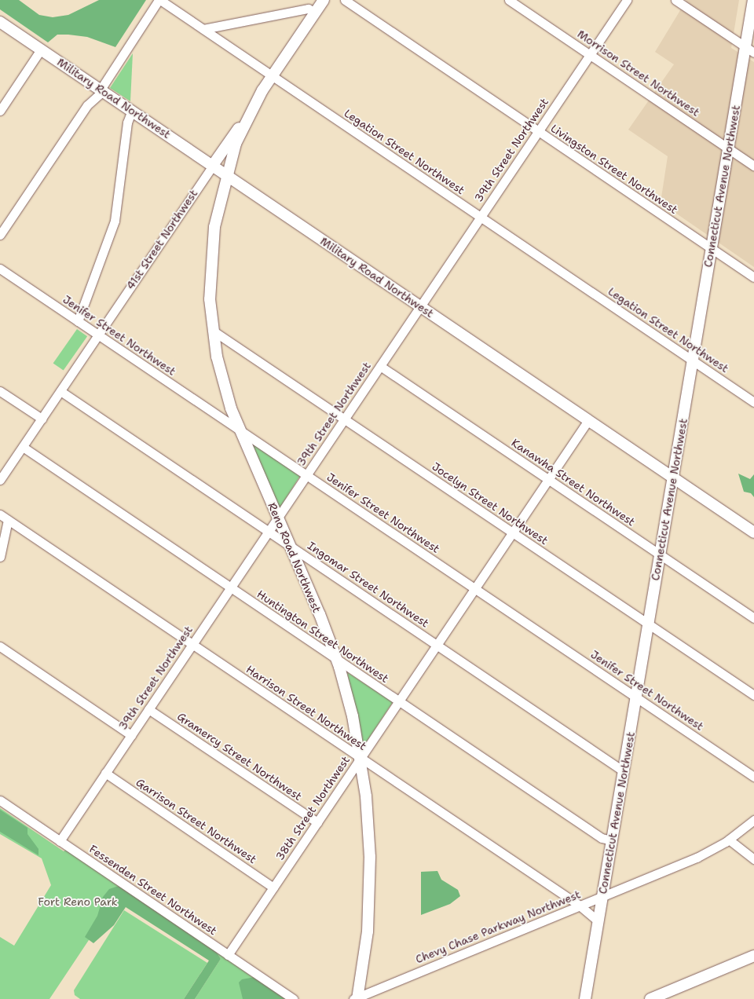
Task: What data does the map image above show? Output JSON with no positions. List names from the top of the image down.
{
  "streets": {
    "main road": [
      "Military Road Northwest",
      "Connecticut Avenue Northwest",
      "41st Street Northwest",
      "Reno Road Northwest"
    ],
    "street": [
      "Morrison Street Northwest",
      "39th Street Northwest",
      "Legation Street Northwest",
      "Livingston Street Northwest",
      "Jenifer Street Northwest",
      "Kanawha Street Northwest",
      "Jocelyn Street Northwest",
      "Ingomar Street Northwest",
      "Huntington Street Northwest",
      "Harrison Street Northwest",
      "Gramercy Street Northwest",
      "38th Street Northwest",
      "Garrison Street Northwest",
      "Fessenden Street Northwest",
      "Chevy Chase Parkway Northwest"
    ]
  },
  "crossings": [
    ["Morrison Street Northwest", "39th Street Northwest"],
    ["Morrison Street Northwest", "Connecticut Avenue Northwest"],
    ["Military Road Northwest", "39th Street Northwest"],
    ["Military Road Northwest", "Connecticut Avenue Northwest"],
    ["Military Road Northwest", "41st Street Northwest"],
    ["Military Road Northwest", "Reno Road Northwest"],
    ["Military Road Northwest", "38th Street Northwest"],
    ["39th Street Northwest", "Legation Street Northwest"],
    ["39th Street Northwest", "Livingston Street Northwest"],
    ["39th Street Northwest", "Jenifer Street Northwest"],
    ["39th Street Northwest", "Kanawha Street Northwest"],
    ["39th Street Northwest", "Jocelyn Street Northwest"],
    ["39th Street Northwest", "Reno Road Northwest"],
    ["39th Street Northwest", "Ingomar Street Northwest"],
    ["39th Street Northwest", "Huntington Street Northwest"],
    ["39th Street Northwest", "Harrison Street Northwest"],
    ["39th Street Northwest", "Gramercy Street Northwest"],
    ["39th Street Northwest", "Garrison Street Northwest"],
    ["39th Street Northwest", "Fessenden Street Northwest"],
    ["Legation Street Northwest", "Connecticut Avenue Northwest"],
    ["Legation Street Northwest", "41st Street Northwest"],
    ["Livingston Street Northwest", "Connecticut Avenue Northwest"],
    ["Connecticut Avenue Northwest", "Jenifer Street Northwest"],
    ["Connecticut Avenue Northwest", "Kanawha Street Northwest"],
    ["Connecticut Avenue Northwest", "Jocelyn Street Northwest"],
    ["Connecticut Avenue Northwest", "Ingomar Street Northwest"],
    ["Connecticut Avenue Northwest", "Huntington Street Northwest"],
    ["Connecticut Avenue Northwest", "Harrison Street Northwest"],
    ["Connecticut Avenue Northwest", "Chevy Chase Parkway Northwest"],
    ["41st Street Northwest", "Jenifer Street Northwest"],
    ["41st Street Northwest", "Reno Road Northwest"],
    ["41st Street Northwest", "Ingomar Street Northwest"],
    ["41st Street Northwest", "Huntington Street Northwest"],
    ["Jenifer Street Northwest", "Reno Road Northwest"],
    ["Jenifer Street Northwest", "38th Street Northwest"],
    ["Kanawha Street Northwest", "38th Street Northwest"],
    ["Jocelyn Street Northwest", "Reno Road Northwest"],
    ["Jocelyn Street Northwest", "38th Street Northwest"],
    ["Reno Road Northwest", "Ingomar Street Northwest"],
    ["Reno Road Northwest", "Huntington Street Northwest"],
    ["Reno Road Northwest", "Harrison Street Northwest"],
    ["Reno Road Northwest", "38th Street Northwest"],
    ["Reno Road Northwest", "Chevy Chase Parkway Northwest"],
    ["Ingomar Street Northwest", "38th Street Northwest"],
    ["Huntington Street Northwest", "38th Street Northwest"],
    ["Harrison Street Northwest", "38th Street Northwest"],
    ["Harrison Street Northwest", "Chevy Chase Parkway Northwest"],
    ["Gramercy Street Northwest", "38th Street Northwest"],
    ["38th Street Northwest", "Garrison Street Northwest"],
    ["38th Street Northwest", "Fessenden Street Northwest"]
  ],
  "parks": ["Fort Reno Park"]
}
